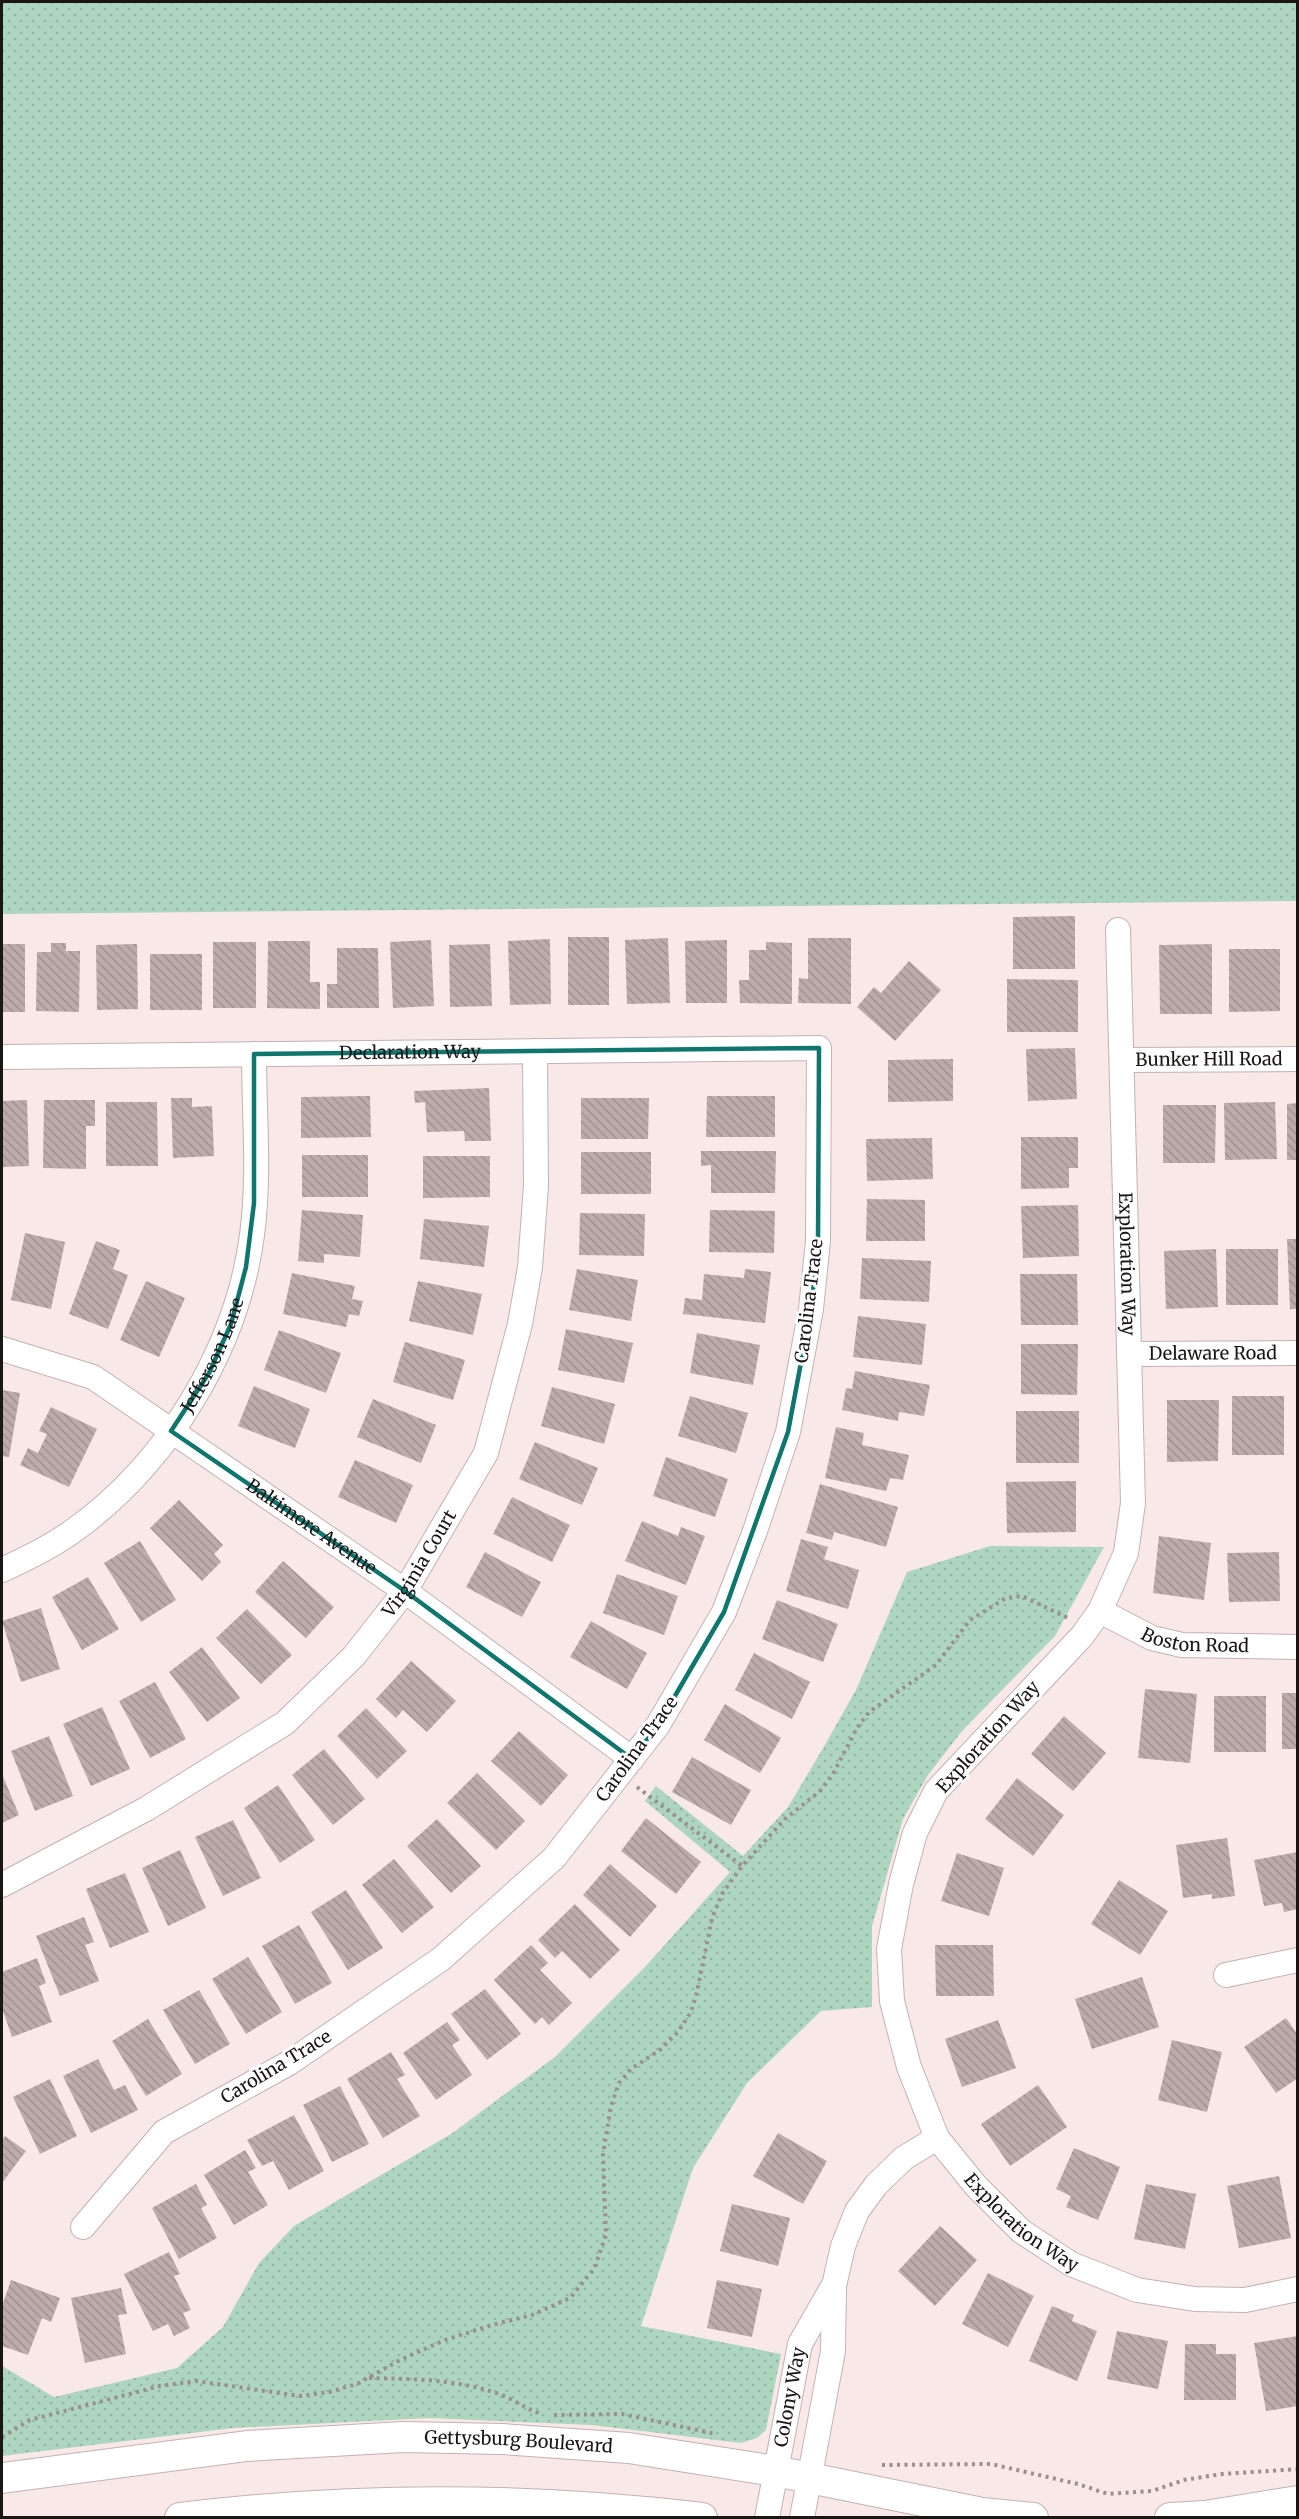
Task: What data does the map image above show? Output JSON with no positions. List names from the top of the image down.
{
  "streets": {
    "street": [
      "Declaration Way",
      "Bunker Hill Road",
      "Exploration Way",
      "Carolina Trace",
      "Delaware Road",
      "Jefferson Lane",
      "Baltimore Avenue",
      "Virginia Court",
      "Boston Road",
      "Colony Way",
      "Gettysburg Boulevard"
    ]
  },
  "crossings": [
    ["Declaration Way", "Carolina Trace"],
    ["Declaration Way", "Jefferson Lane"],
    ["Declaration Way", "Virginia Court"],
    ["Bunker Hill Road", "Exploration Way"],
    ["Exploration Way", "Delaware Road"],
    ["Exploration Way", "Boston Road"],
    ["Exploration Way", "Colony Way"],
    ["Carolina Trace", "Baltimore Avenue"],
    ["Jefferson Lane", "Baltimore Avenue"],
    ["Baltimore Avenue", "Virginia Court"],
    ["Colony Way", "Gettysburg Boulevard"]
  ]
}
